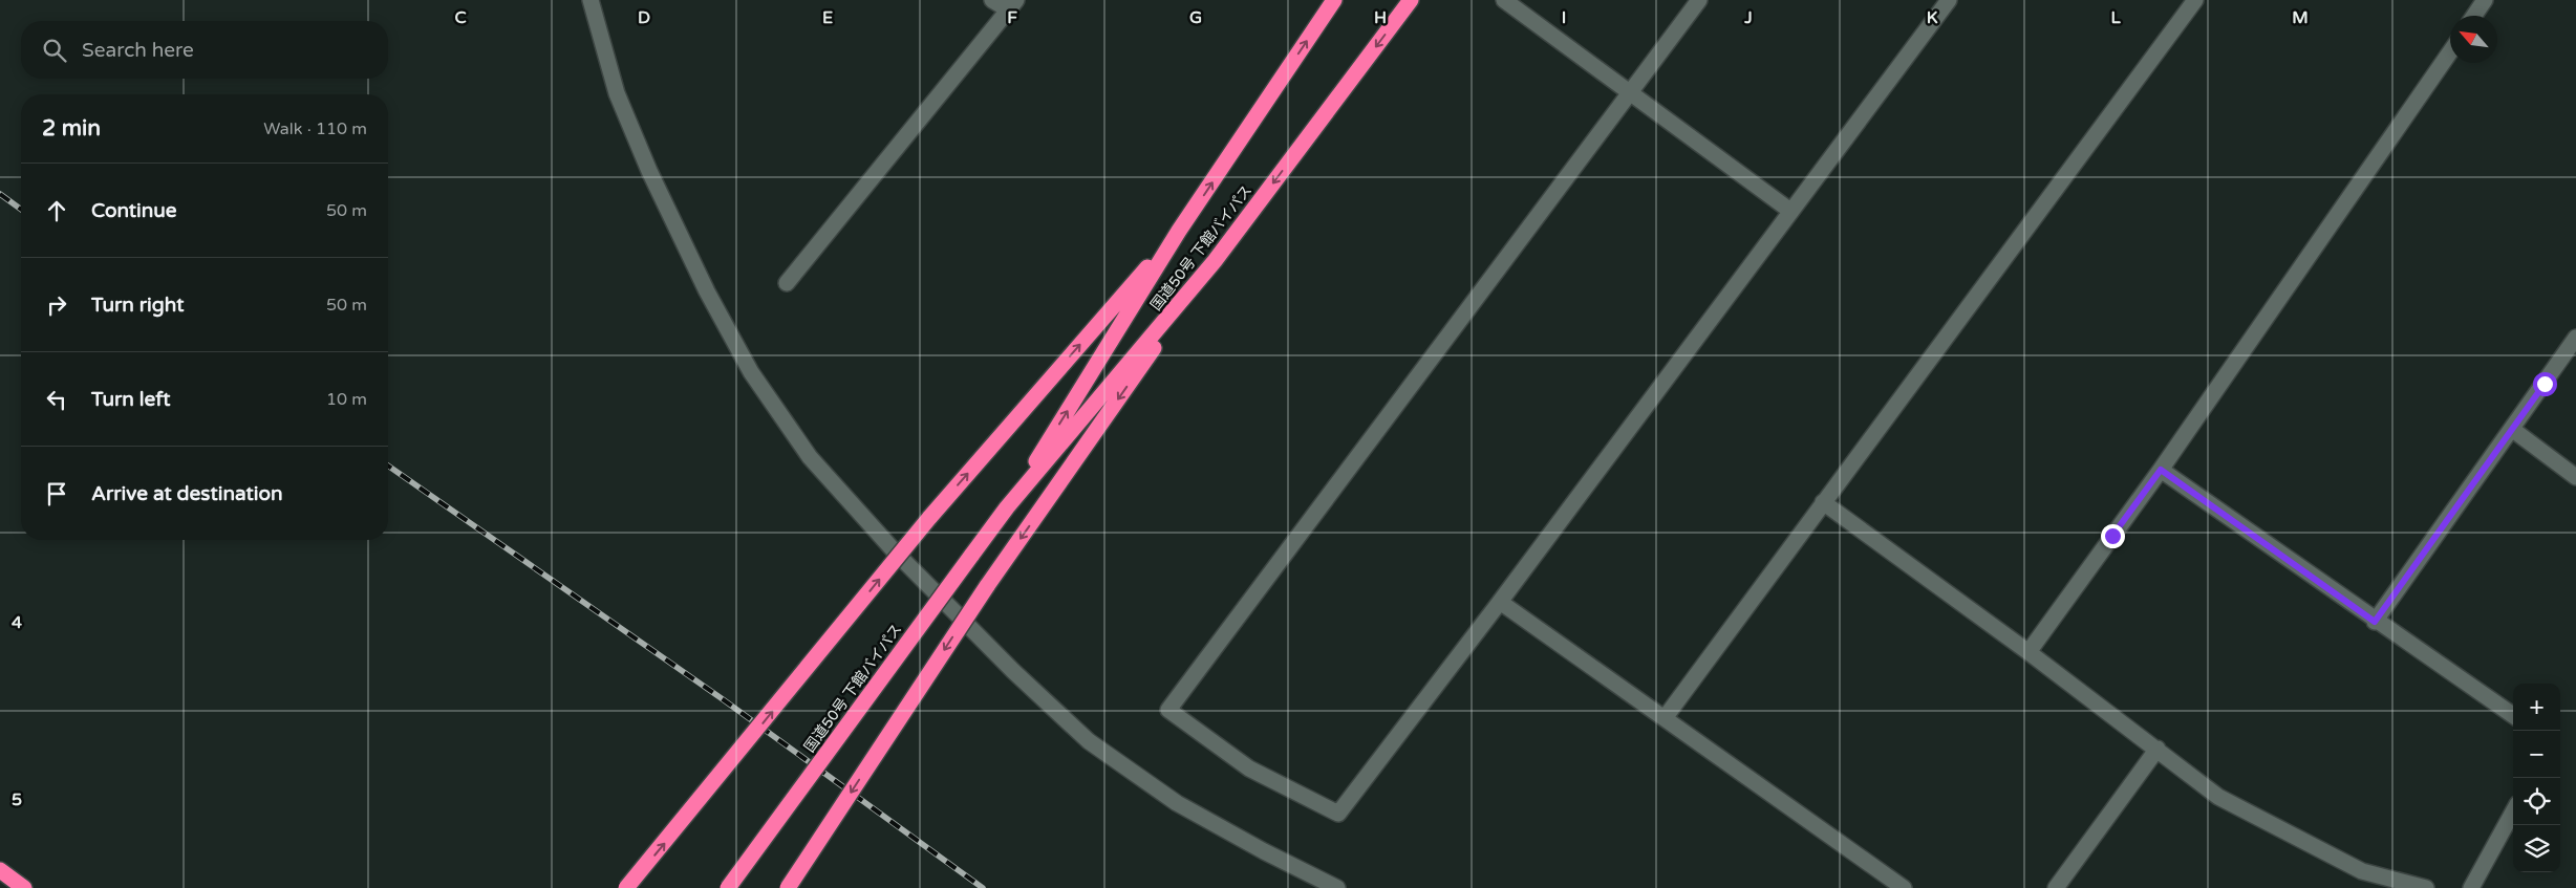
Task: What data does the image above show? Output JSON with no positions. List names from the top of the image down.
{
  "streets": {
    "highway": ["国道50号 下館バイパス"]
  },
  "north": "top left",
  "page": {
    "search": "Search here",
    "heading": ["2 min", "Walk · 110 m"],
    "list": [
      ["Continue", "50 m"],
      ["Turn right", "50 m"],
      ["Turn left", "10 m"],
      "Arrive at destination"
    ],
    "map_buttons": ["+", "−"]
  },
  "grid": {
    "columns": [
      "C",
      "D",
      "E",
      "F",
      "G",
      "H",
      "I",
      "J",
      "K",
      "L",
      "M"
    ],
    "rows": ["4", "5"]
  }
}
